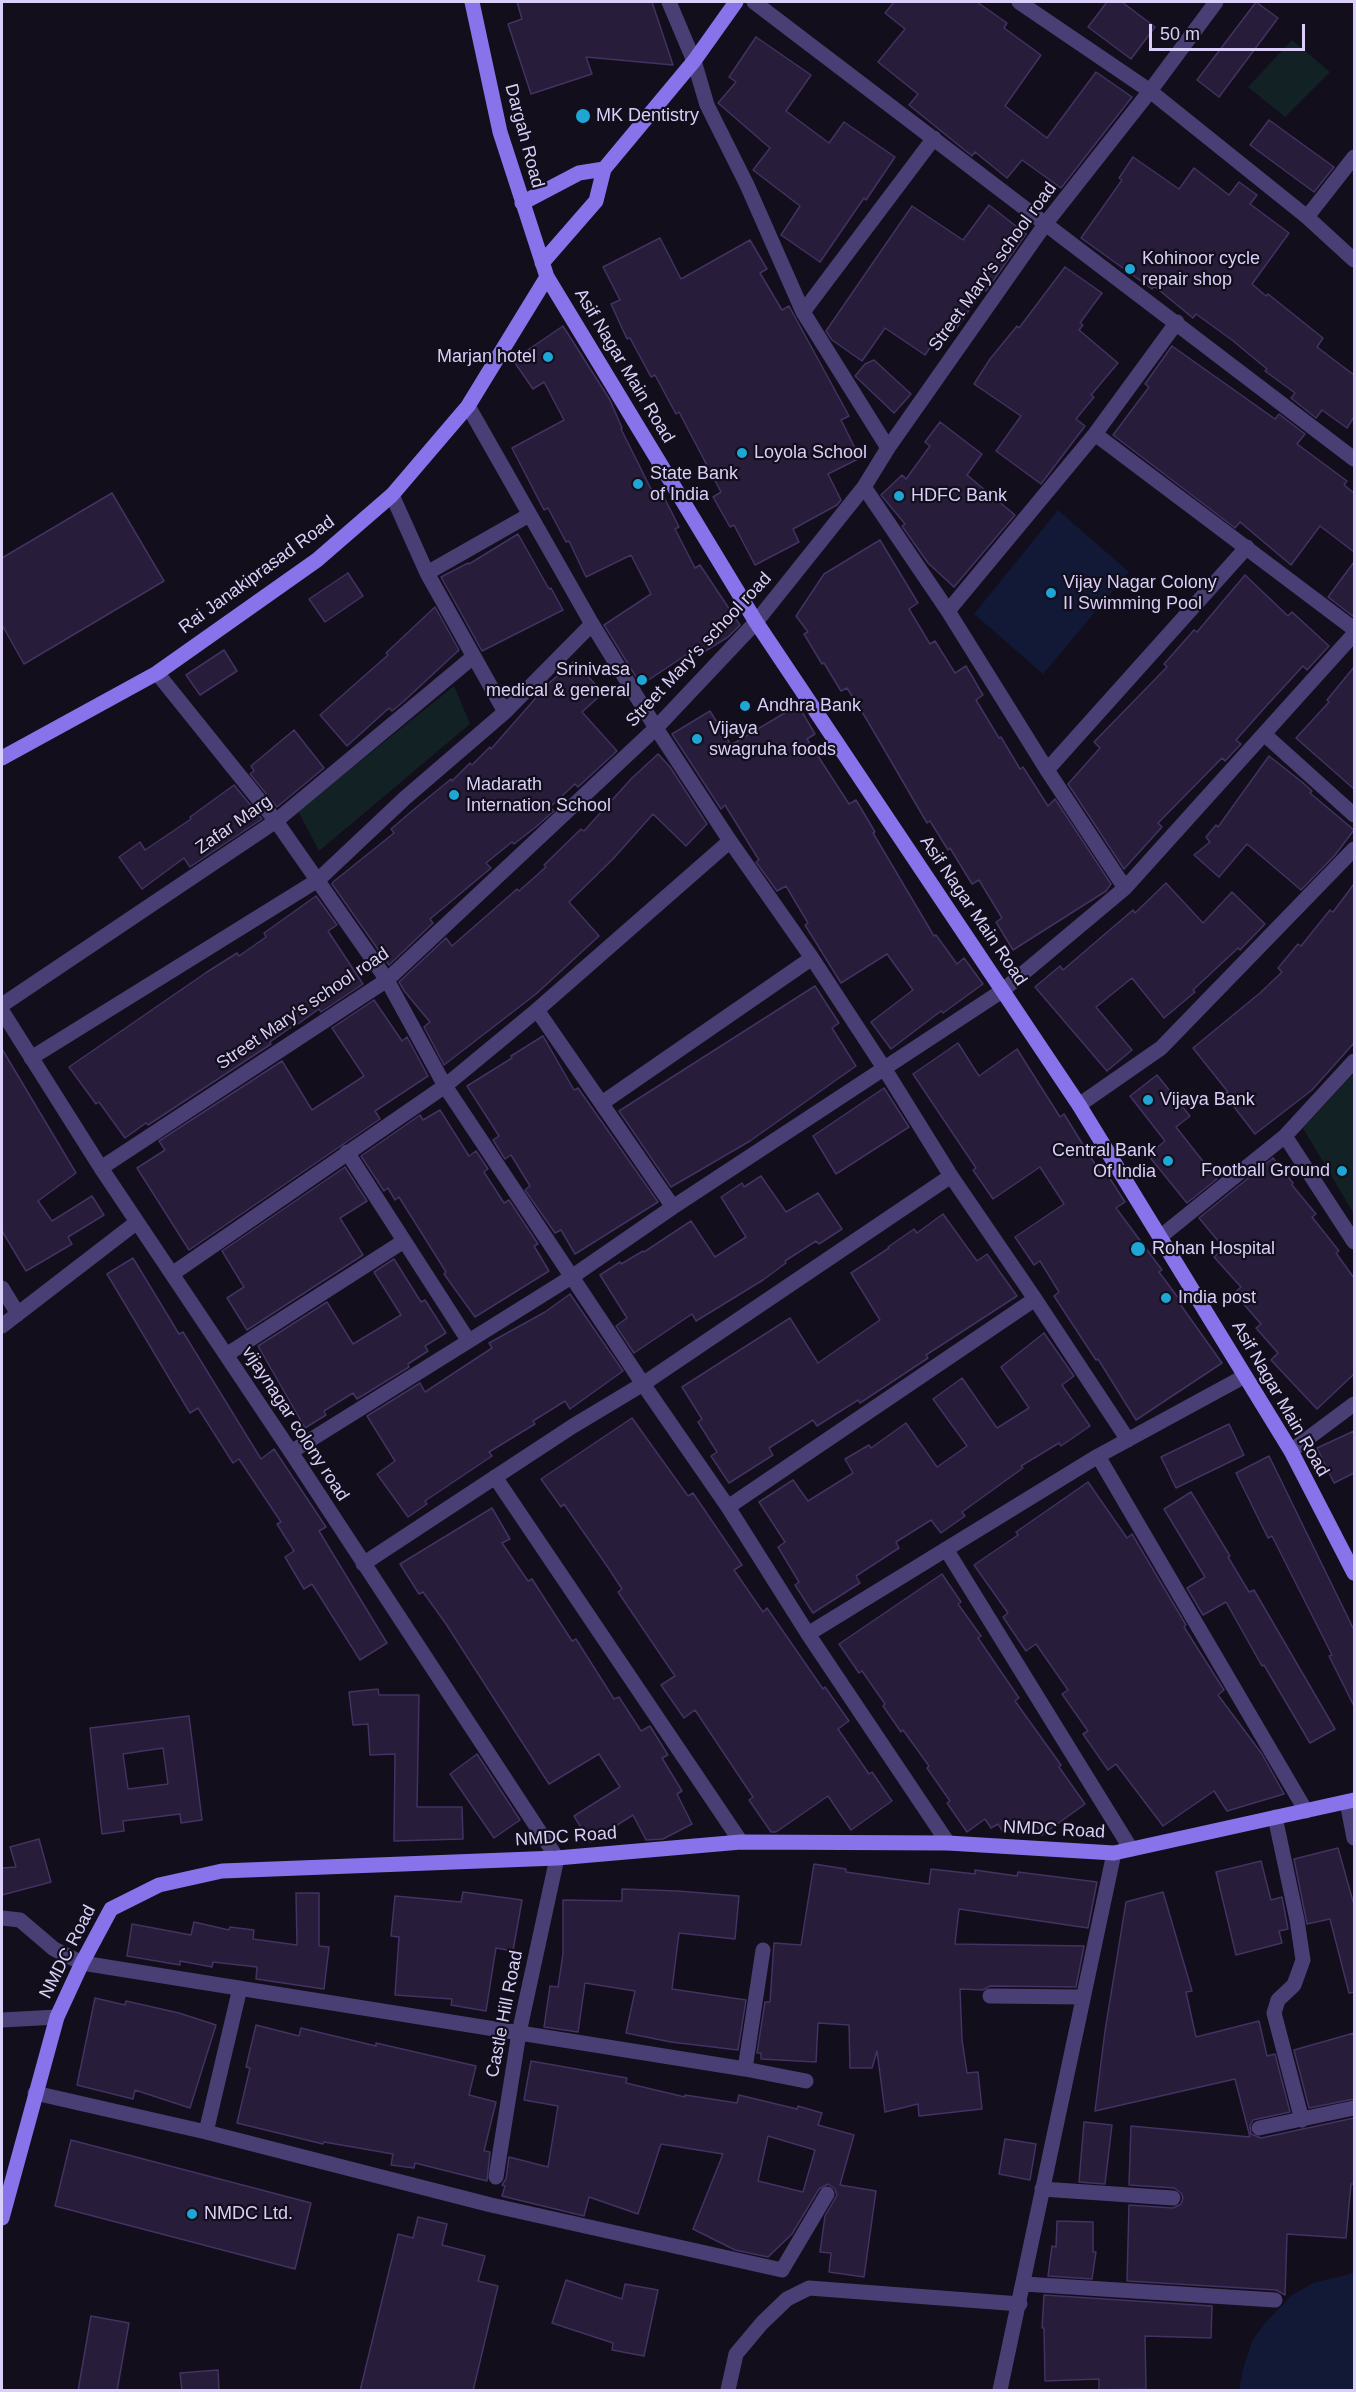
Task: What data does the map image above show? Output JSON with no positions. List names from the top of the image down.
{
  "streets": {
    "street": [
      "Dargah Road",
      "Street Mary's school road",
      "Asif Nagar Main Road",
      "Rai Janakiprasad Road",
      "Zafar Marg",
      "vijaynagar colony road",
      "NMDC Road",
      "Castle Hill Road"
    ]
  },
  "crossings": [
    ["Dargah Road", "Asif Nagar Main Road"],
    ["Dargah Road", "Rai Janakiprasad Road"],
    ["Street Mary's school road", "Asif Nagar Main Road"],
    ["Street Mary's school road", "vijaynagar colony road"],
    ["Asif Nagar Main Road", "Rai Janakiprasad Road"],
    ["vijaynagar colony road", "NMDC Road"],
    ["vijaynagar colony road", "Castle Hill Road"],
    ["NMDC Road", "Castle Hill Road"]
  ],
  "places": [
    "MK Dentistry",
    "Kohinoor cycle repair shop",
    "Marjan hotel",
    "Loyola School",
    "State Bank of India",
    "HDFC Bank",
    "Vijay Nagar Colony II Swimming Pool",
    "Srinivasa medical & general",
    "Andhra Bank",
    "Vijaya swagruha foods",
    "Madarath Internation School",
    "Vijaya Bank",
    "Central Bank Of India",
    "Football Ground",
    "Rohan Hospital",
    "India post",
    "NMDC Ltd."
  ],
  "scale_bar": "50 m"
}
